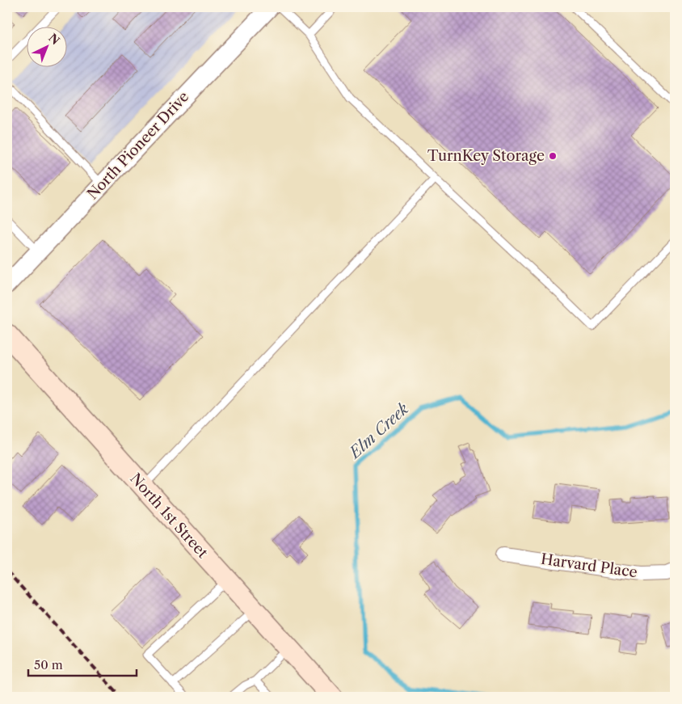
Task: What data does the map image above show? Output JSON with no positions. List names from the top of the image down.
{
  "streets": {
    "main road": ["North 1st Street"],
    "street": ["North Pioneer Drive", "Harvard Place"]
  },
  "water": ["Elm Creek"],
  "places": ["TurnKey Storage"],
  "scale_bar": "50 m",
  "north": "top right"
}
